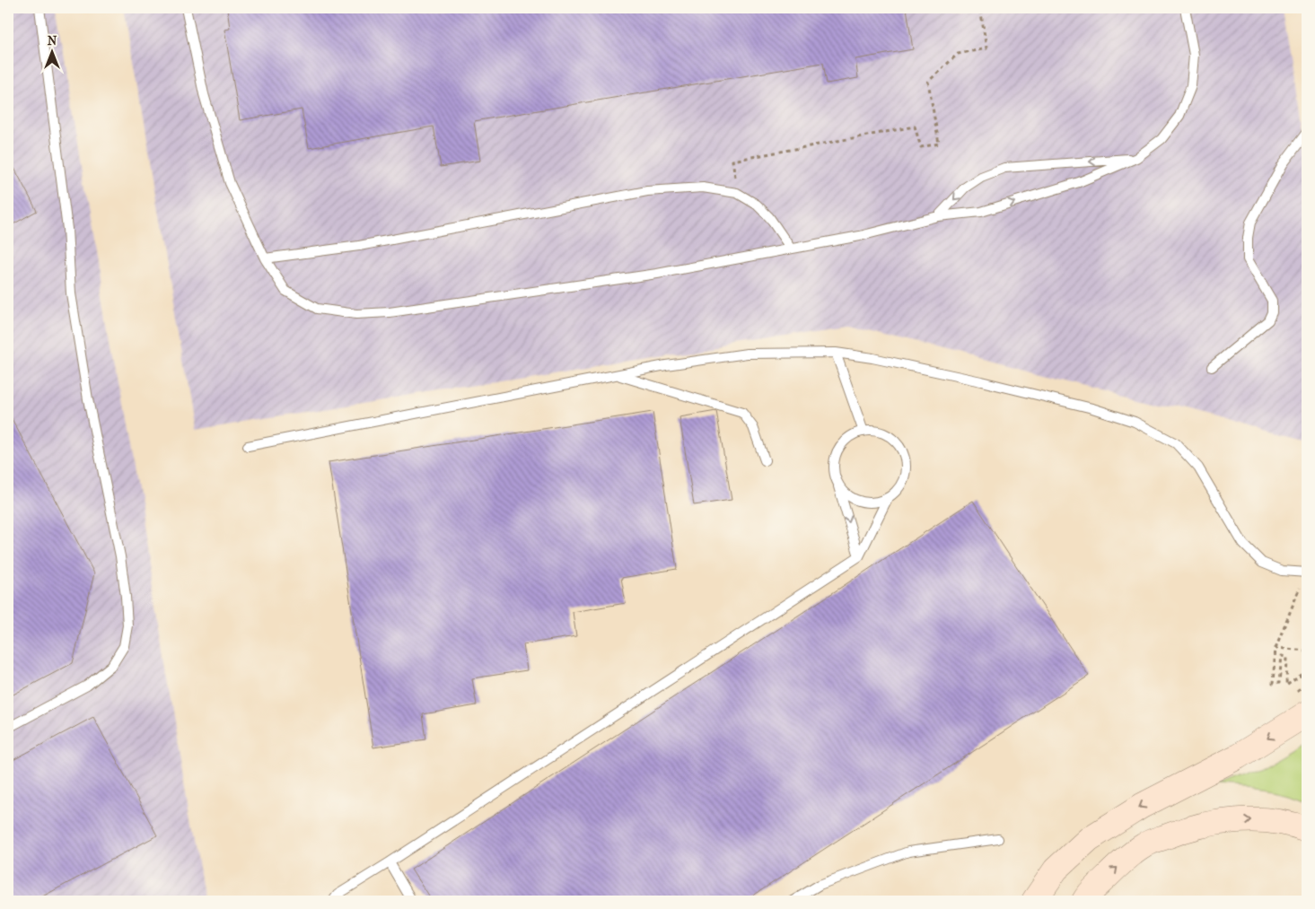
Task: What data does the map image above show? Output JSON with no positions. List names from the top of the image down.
{
  "north": "top"
}
